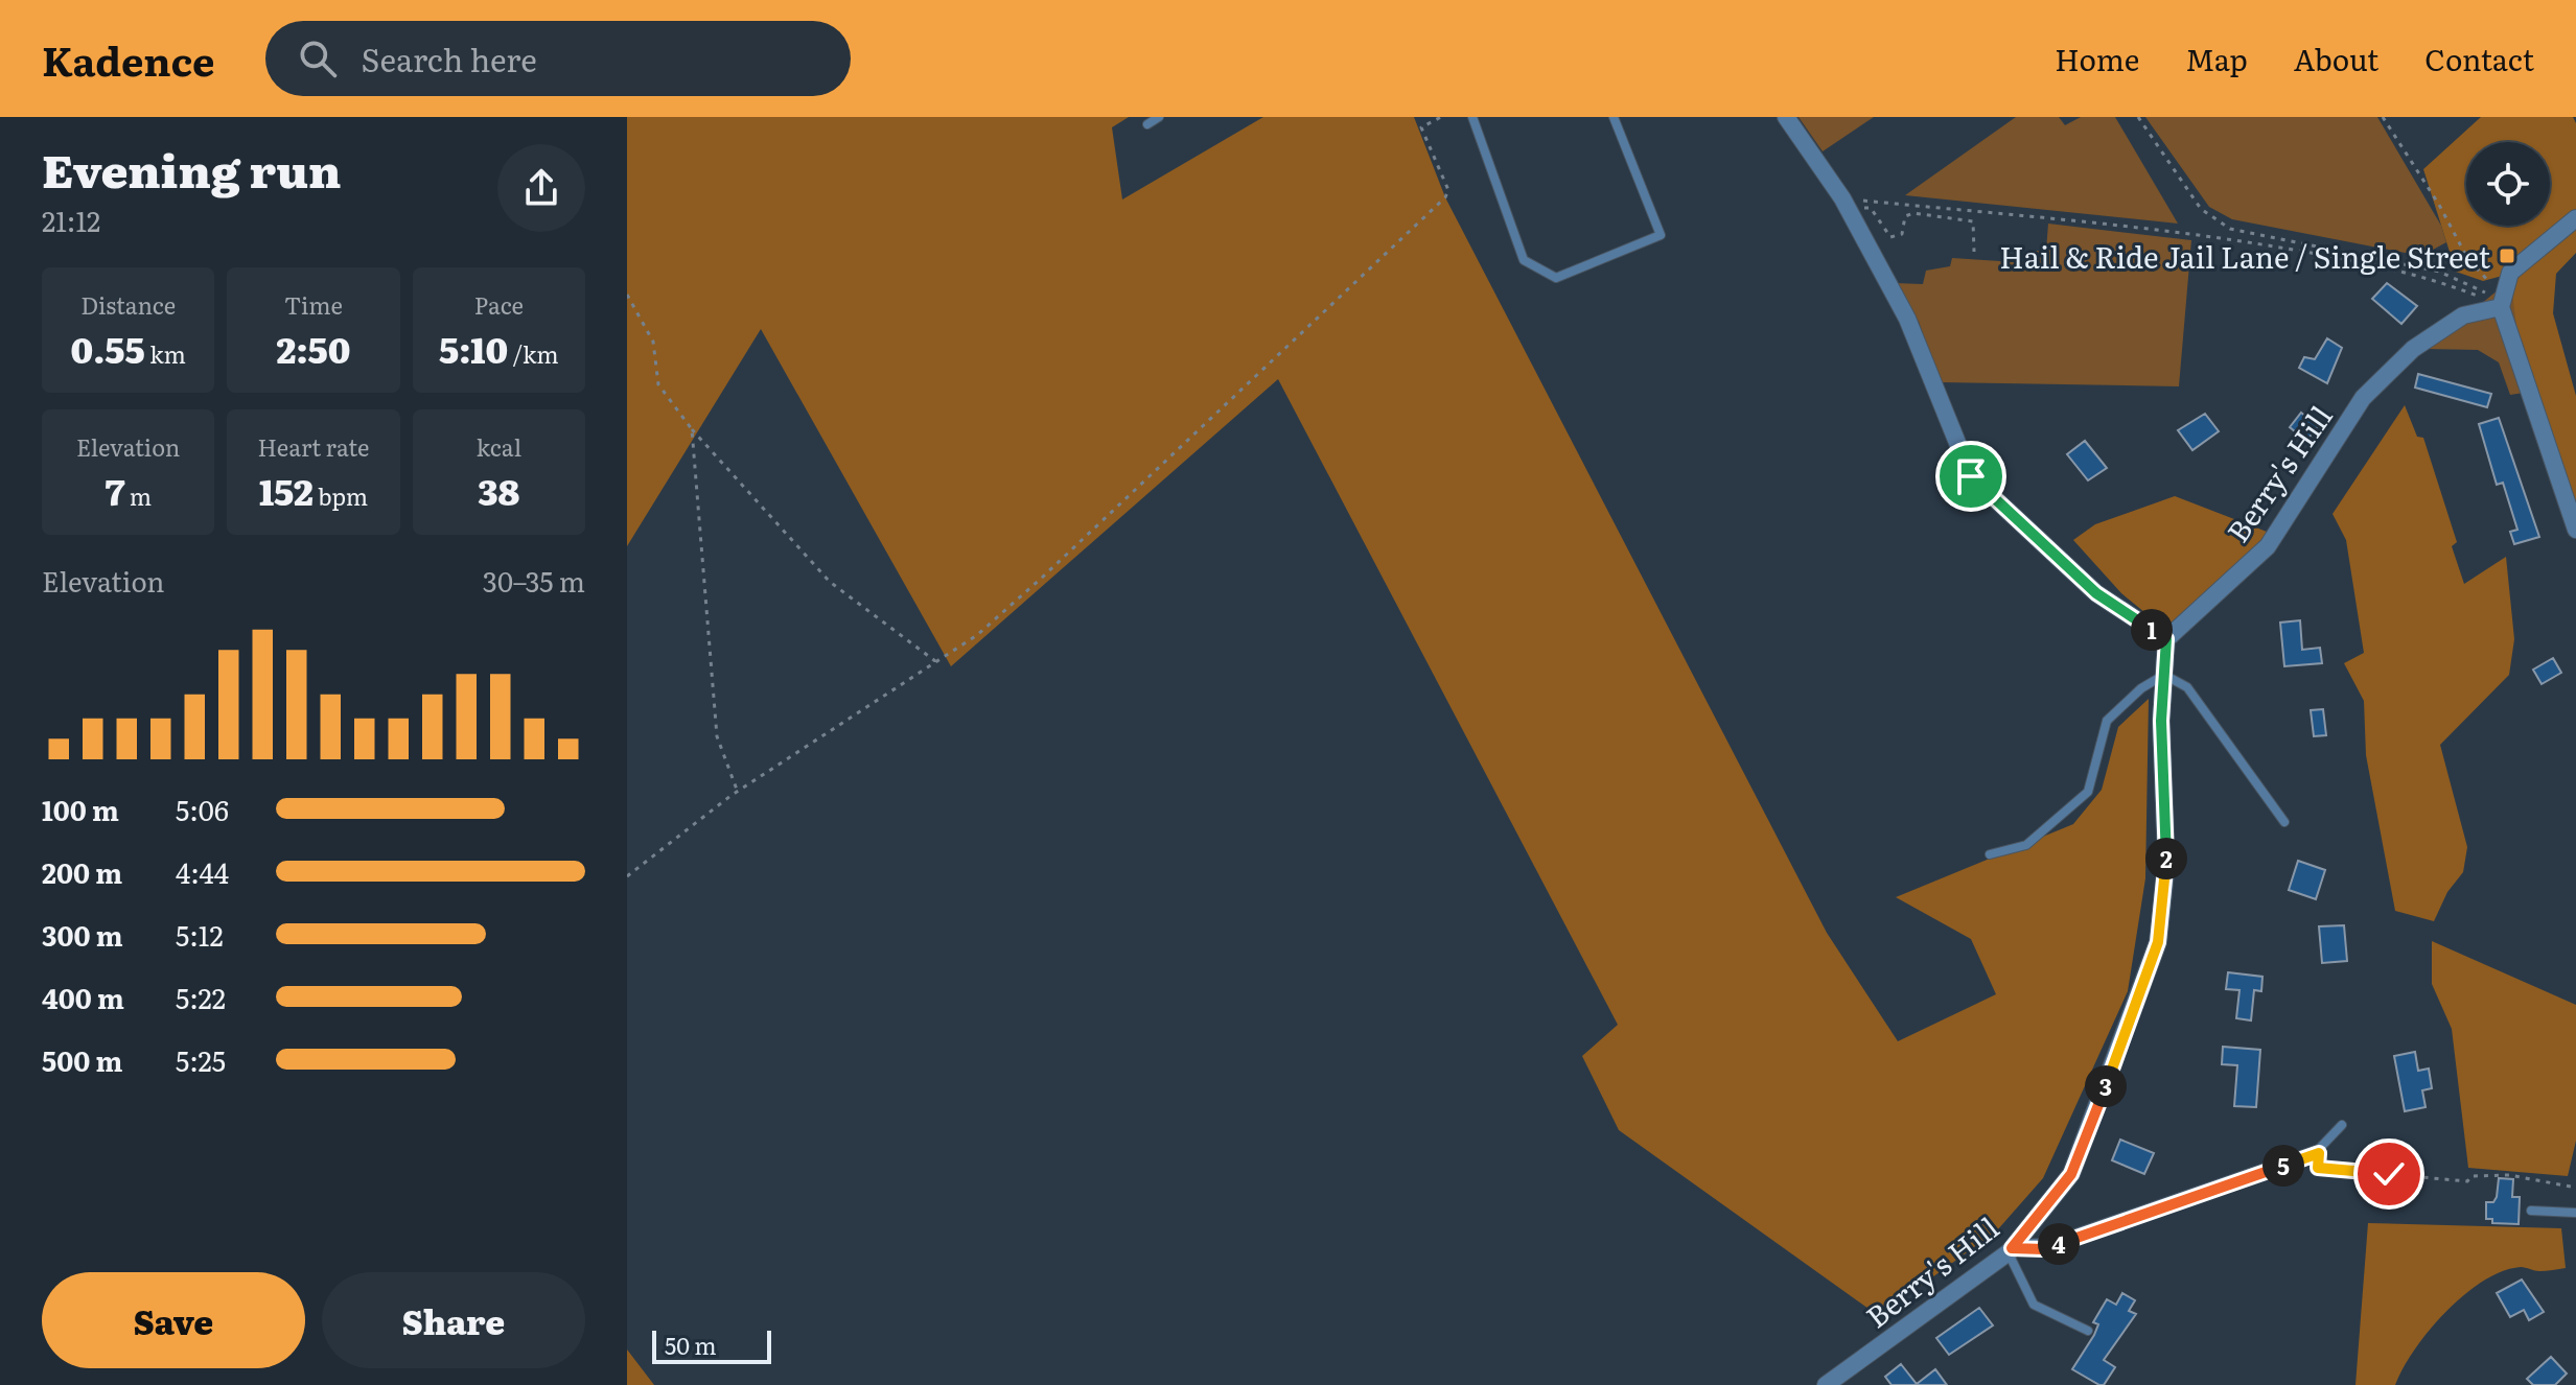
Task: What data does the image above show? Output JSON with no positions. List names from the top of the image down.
{
  "streets": {
    "street": ["Berry's Hill"]
  },
  "places": {
    "transit": ["Hail & Ride Jail Lane / Single Street"]
  },
  "scale_bar": "50 m",
  "page": {
    "header": "Kadence",
    "search": "Search here",
    "nav": [
      "Home",
      "Map",
      "About",
      "Contact"
    ],
    "heading": ["Evening run", "21:12"],
    "stats": [
      ["Distance", "0.55 km"],
      ["Time", "2:50"],
      ["Pace", "5:10 /km"],
      ["Elevation", "7 m"],
      ["Heart rate", "152 bpm"],
      ["kcal", "38"]
    ],
    "chart": ["Elevation", "30–35 m"],
    "pins": [
      "1",
      "2",
      "3",
      "5",
      "4"
    ],
    "list": [
      {
        "name": "100 m",
        "note": "5:06"
      },
      {
        "name": "200 m",
        "note": "4:44"
      },
      {
        "name": "300 m",
        "note": "5:12"
      },
      {
        "name": "400 m",
        "note": "5:22"
      },
      {
        "name": "500 m",
        "note": "5:25"
      }
    ],
    "buttons": ["Save", "Share"],
    "scale": "50 m"
  }
}
